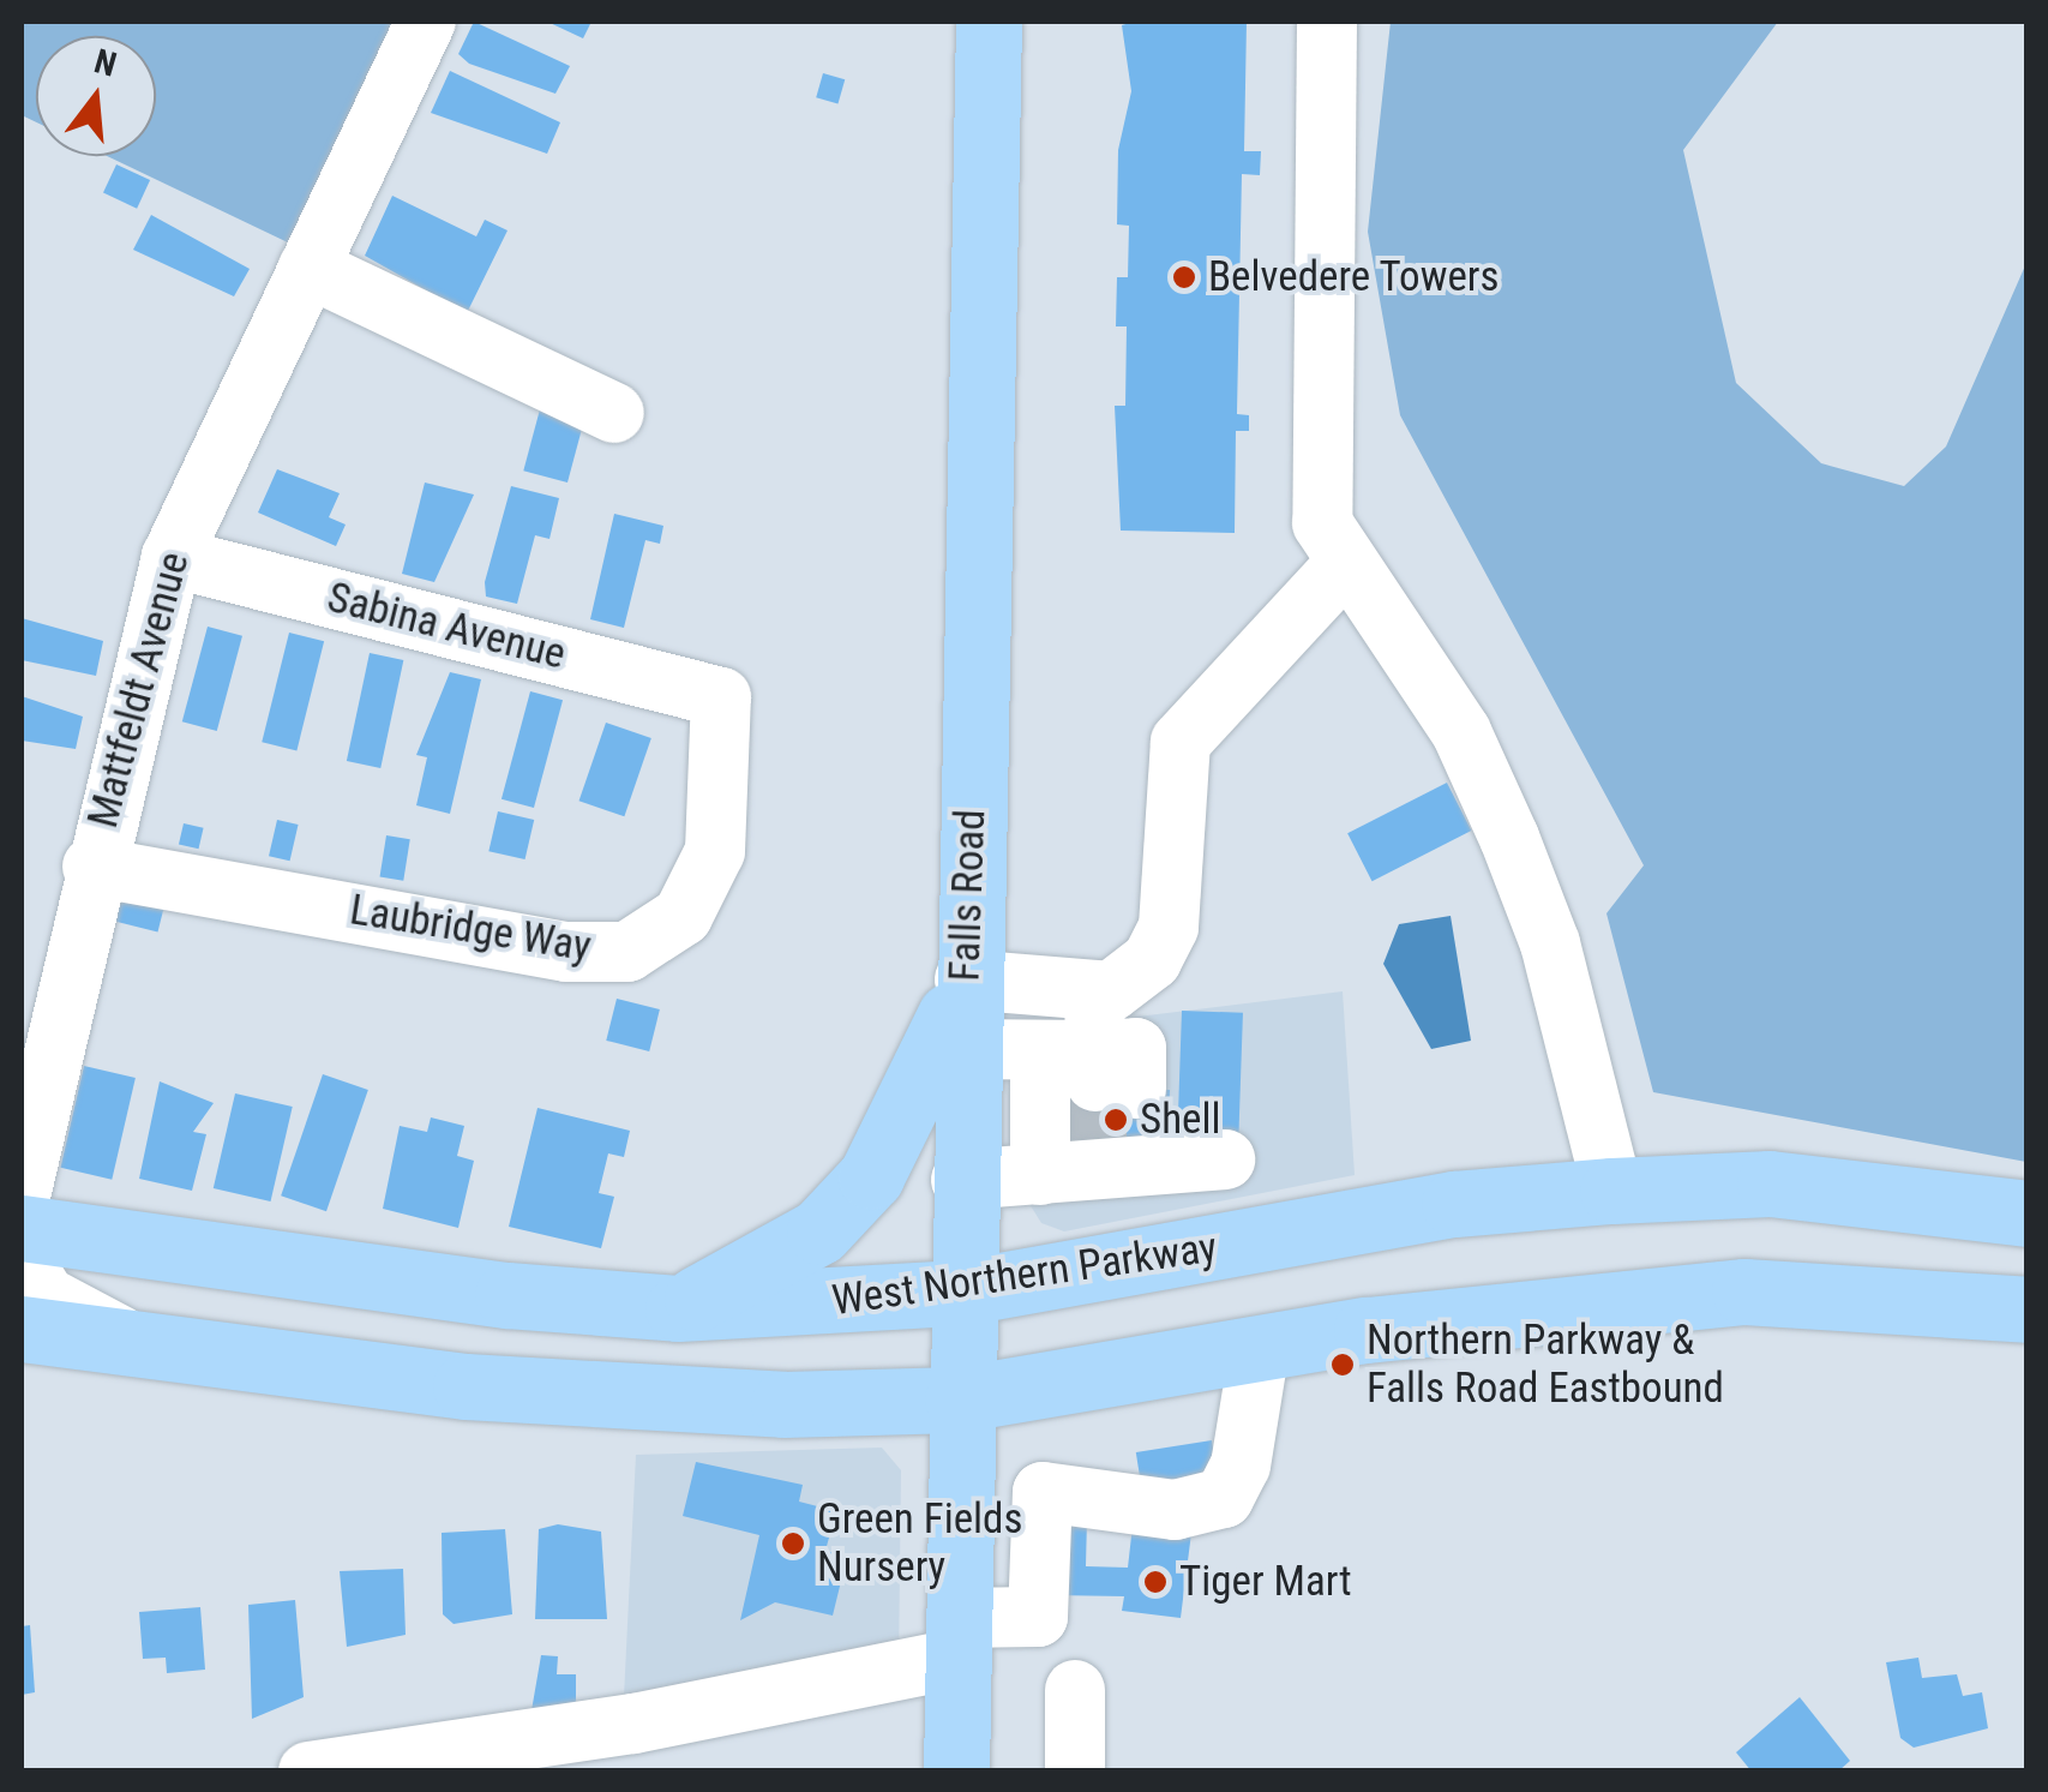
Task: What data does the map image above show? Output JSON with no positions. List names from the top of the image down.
{
  "streets": {
    "main road": ["Falls Road", "West Northern Parkway"],
    "street": ["Sabina Avenue", "Mattfeldt Avenue", "Laubridge Way"]
  },
  "crossings": [
    ["Sabina Avenue", "Mattfeldt Avenue"],
    ["Sabina Avenue", "Laubridge Way"],
    ["Mattfeldt Avenue", "Laubridge Way"],
    ["Falls Road", "West Northern Parkway"]
  ],
  "places": [
    "Belvedere Towers",
    "Shell",
    "Northern Parkway & Falls Road Eastbound",
    "Green Fields Nursery",
    "Tiger Mart"
  ],
  "north": "top"
}
